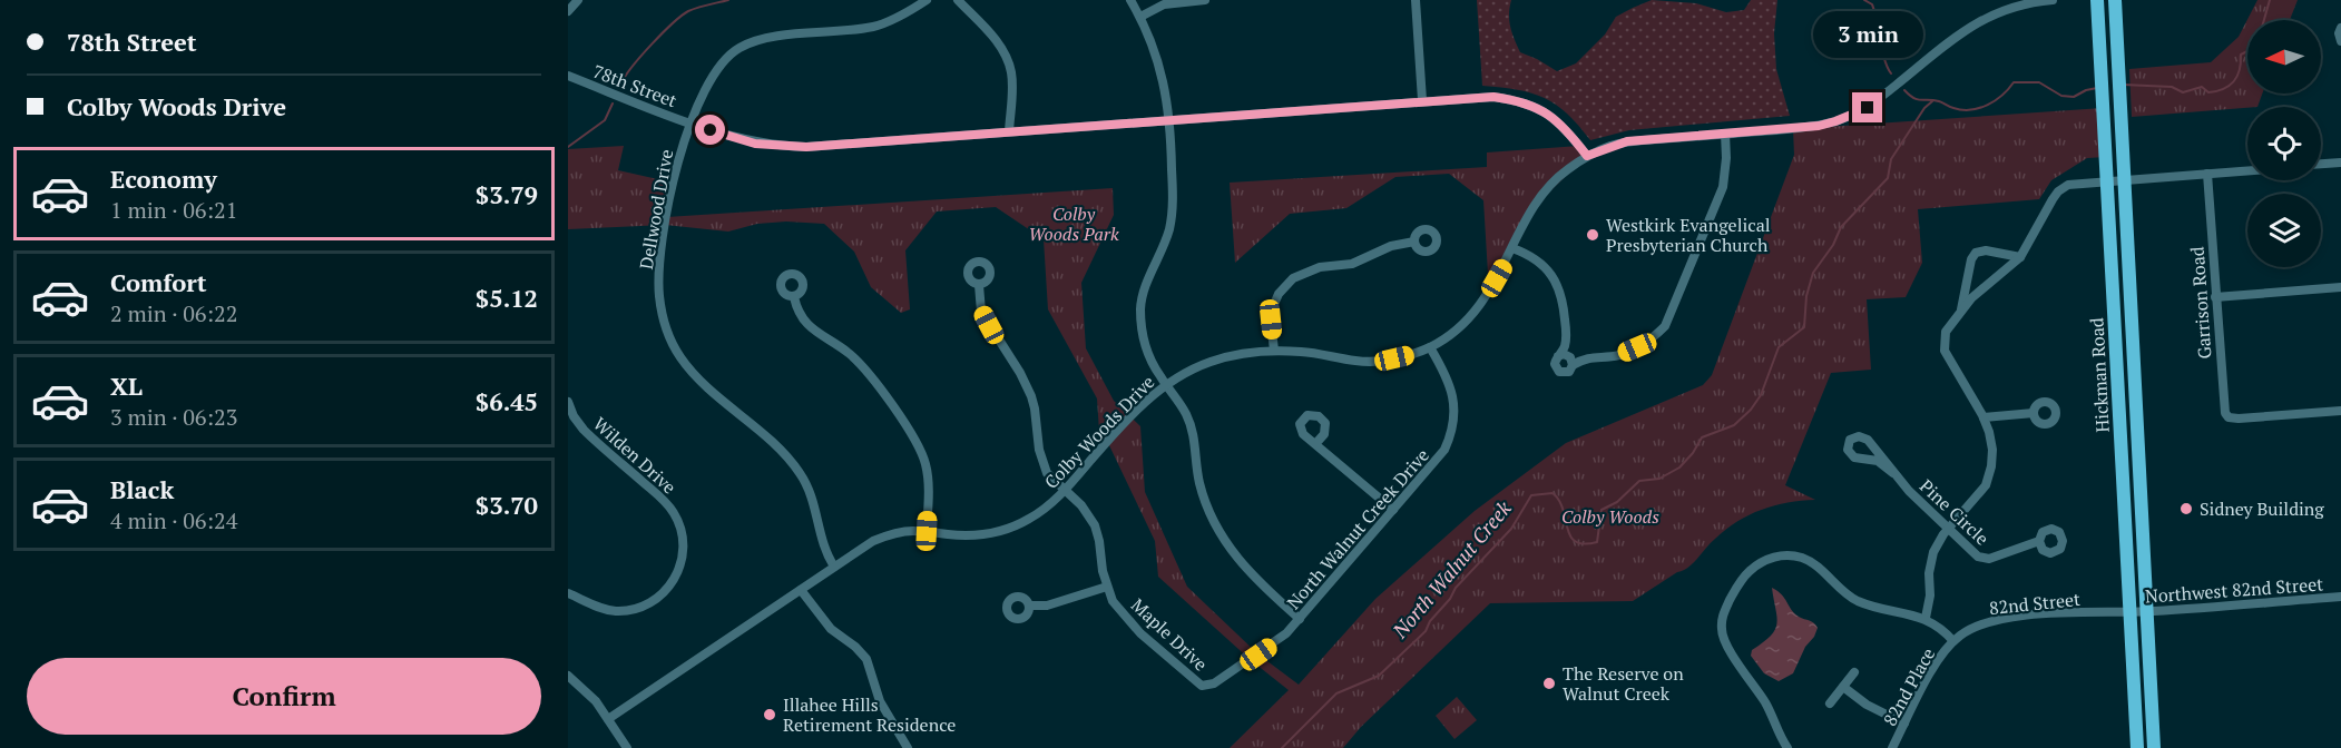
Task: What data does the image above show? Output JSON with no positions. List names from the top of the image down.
{
  "streets": {
    "main road": ["Hickman Road"],
    "street": [
      "78th Street",
      "Dellwood Drive",
      "Garrison Road",
      "Colby Woods Drive",
      "Wilden Drive",
      "Pine Circle",
      "North Walnut Creek Drive",
      "Northwest 82nd Street",
      "82nd Street",
      "Maple Drive",
      "82nd Place"
    ]
  },
  "crossings": [
    ["78th Street", "Dellwood Drive"],
    ["78th Street", "Colby Woods Drive"],
    ["Dellwood Drive", "Colby Woods Drive"],
    ["Hickman Road", "Northwest 82nd Street"],
    ["Hickman Road", "82nd Street"],
    ["Colby Woods Drive", "North Walnut Creek Drive"],
    ["Colby Woods Drive", "Maple Drive"],
    ["North Walnut Creek Drive", "Maple Drive"],
    ["Northwest 82nd Street", "82nd Street"],
    ["82nd Street", "82nd Place"]
  ],
  "water": ["North Walnut Creek"],
  "parks": ["Colby Woods Park", "Colby Woods"],
  "places": [
    "Westkirk Evangelical Presbyterian Church",
    "Sidney Building",
    "The Reserve on Walnut Creek",
    "Illahee Hills Retirement Residence"
  ],
  "north": "left",
  "page": {
    "banner": ["78th Street", "Colby Woods Drive"],
    "bubble": "3 min",
    "list": [
      {
        "name": "Economy",
        "note": "1 min · 06:21",
        "value": "$3.79"
      },
      {
        "name": "Comfort",
        "note": "2 min · 06:22",
        "value": "$5.12"
      },
      {
        "name": "XL",
        "note": "3 min · 06:23",
        "value": "$6.45"
      },
      {
        "name": "Black",
        "note": "4 min · 06:24",
        "value": "$3.70"
      }
    ],
    "buttons": "Confirm"
  }
}
